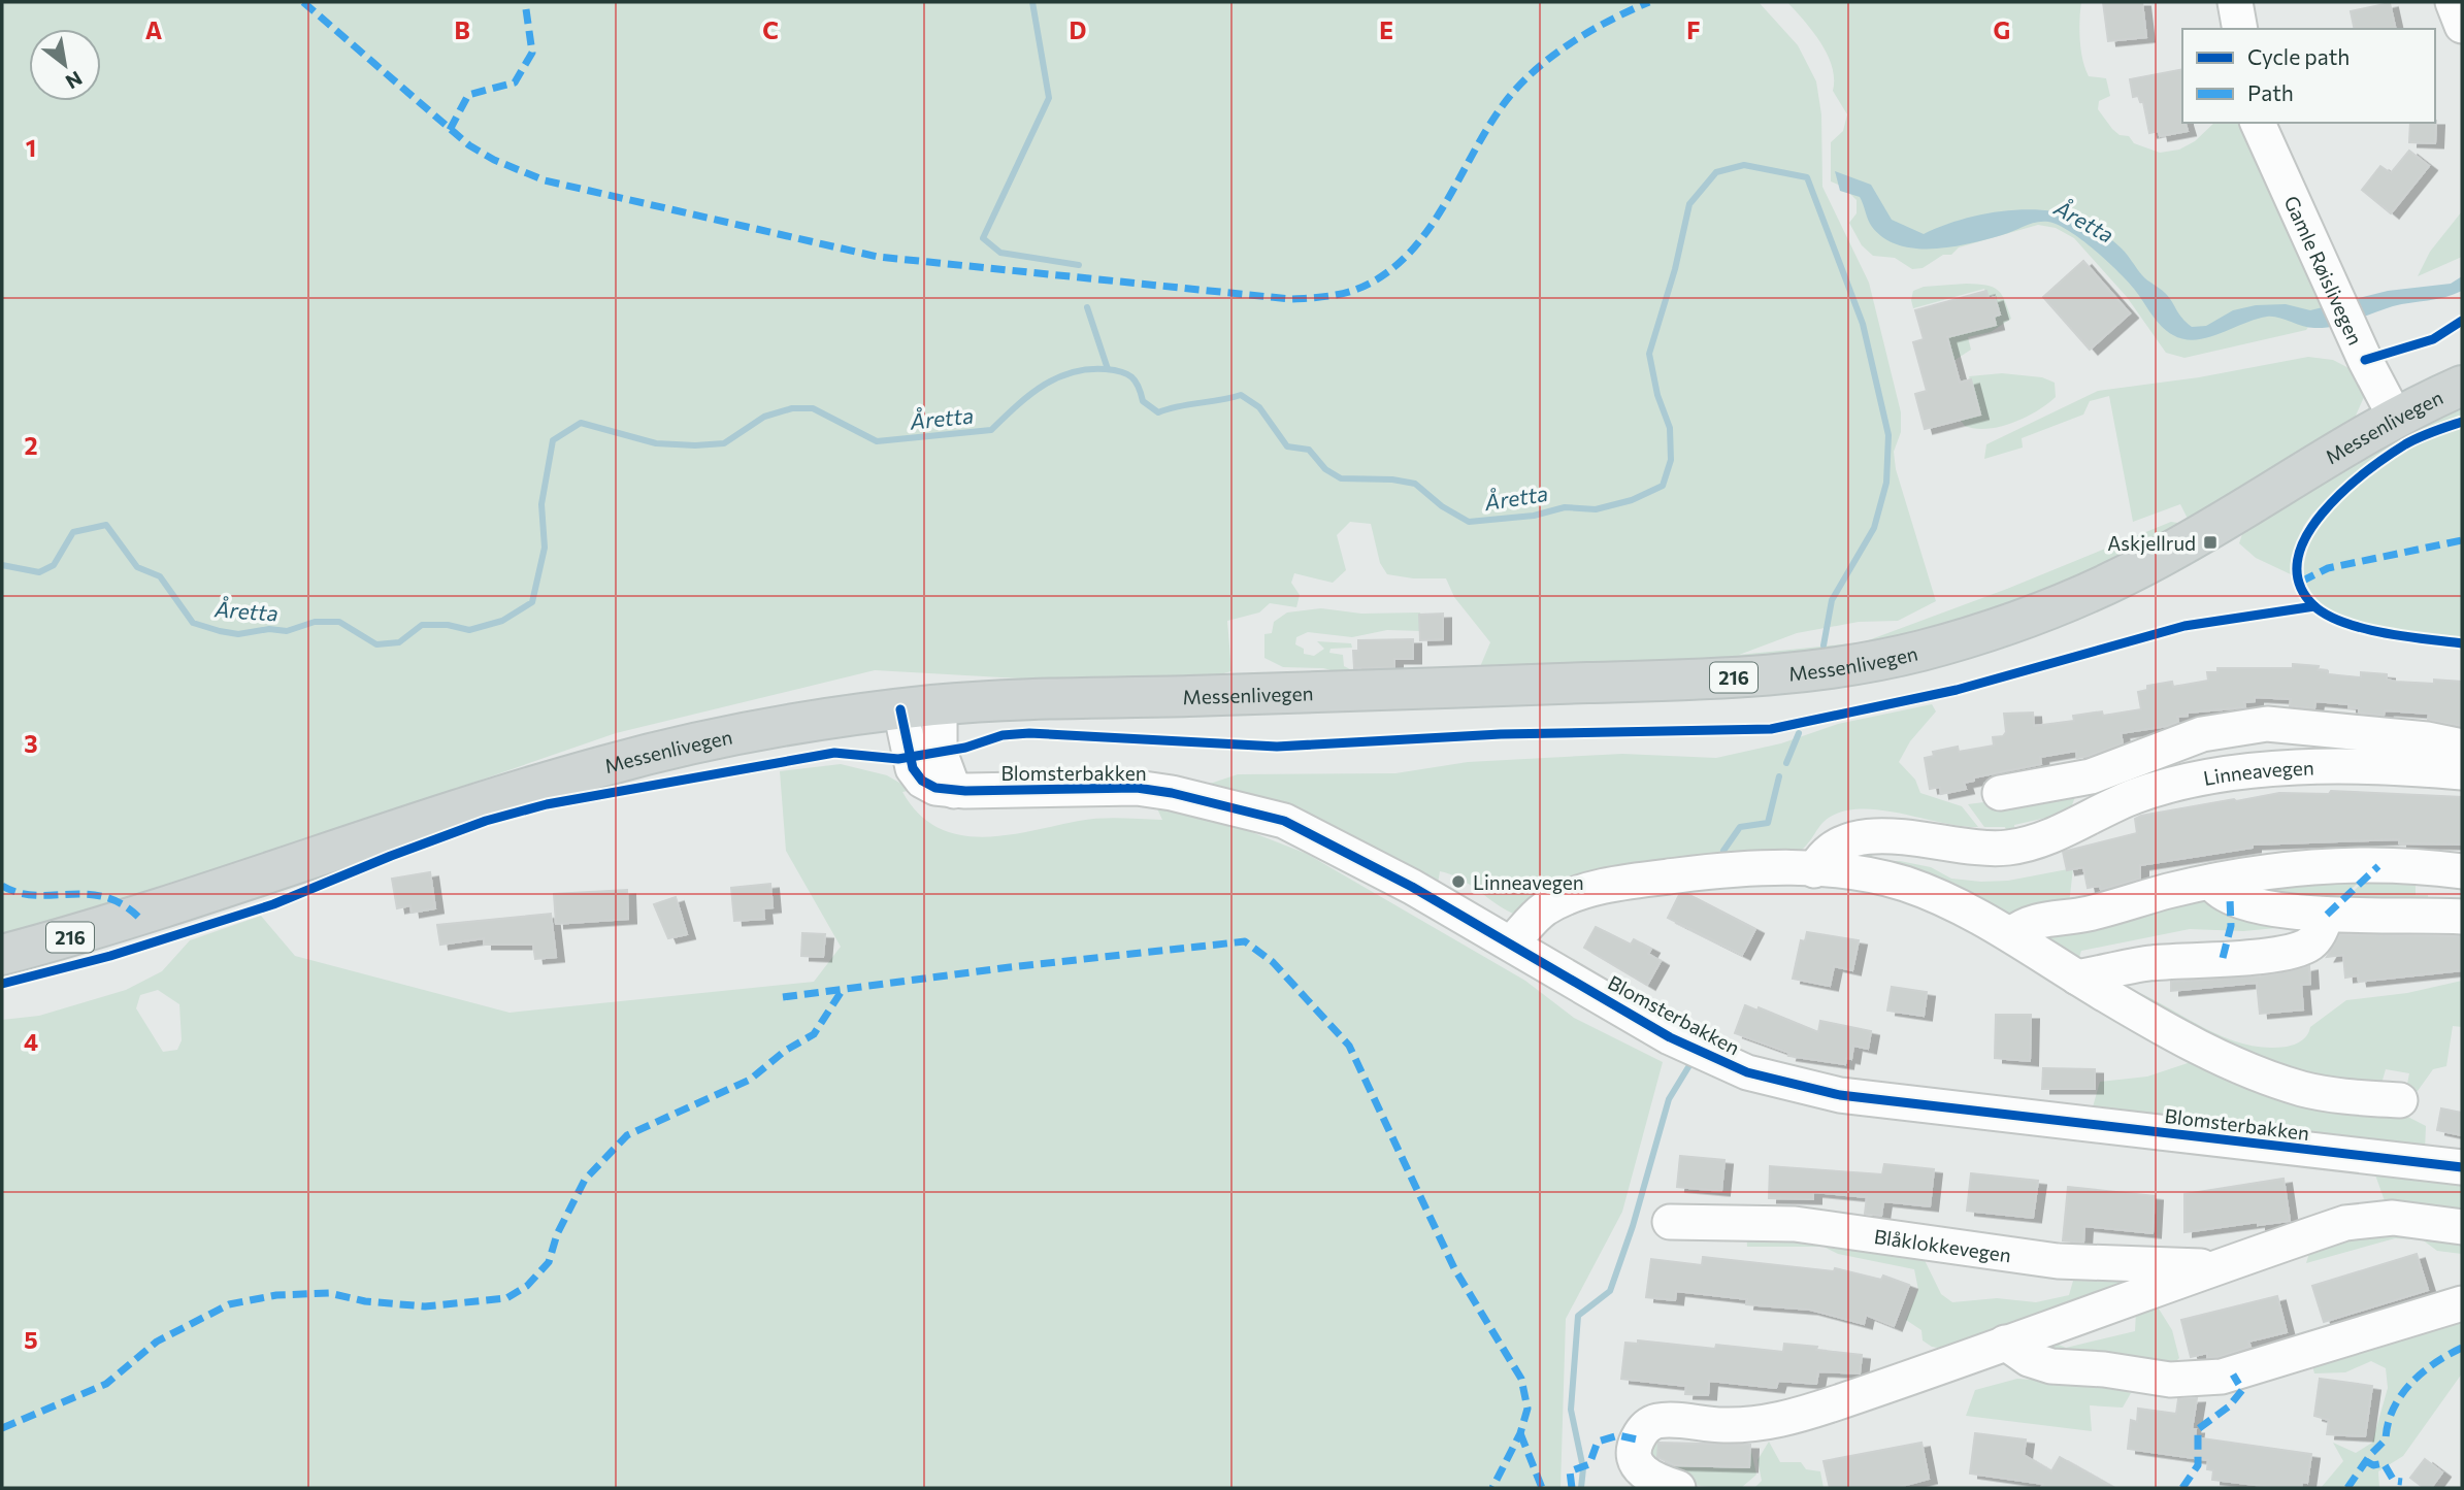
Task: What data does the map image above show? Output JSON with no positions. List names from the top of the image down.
{
  "streets": {
    "main road": ["Messenlivegen", "216"],
    "street": [
      "Gamle Røislivegen",
      "Blomsterbakken",
      "Linneavegen",
      "Blåklokkevegen"
    ]
  },
  "crossings": [
    ["Gamle Røislivegen", "Messenlivegen"],
    ["Messenlivegen", "Blomsterbakken"]
  ],
  "water": ["Åretta"],
  "places": {
    "transit": ["Askjellrud"],
    "other": ["Linneavegen"]
  },
  "legend": ["Cycle path", "Path"],
  "north": "bottom right",
  "grid": {
    "columns": [
      "A",
      "B",
      "C",
      "D",
      "E",
      "F",
      "G"
    ],
    "rows": [
      "1",
      "2",
      "3",
      "4",
      "5"
    ]
  }
}
